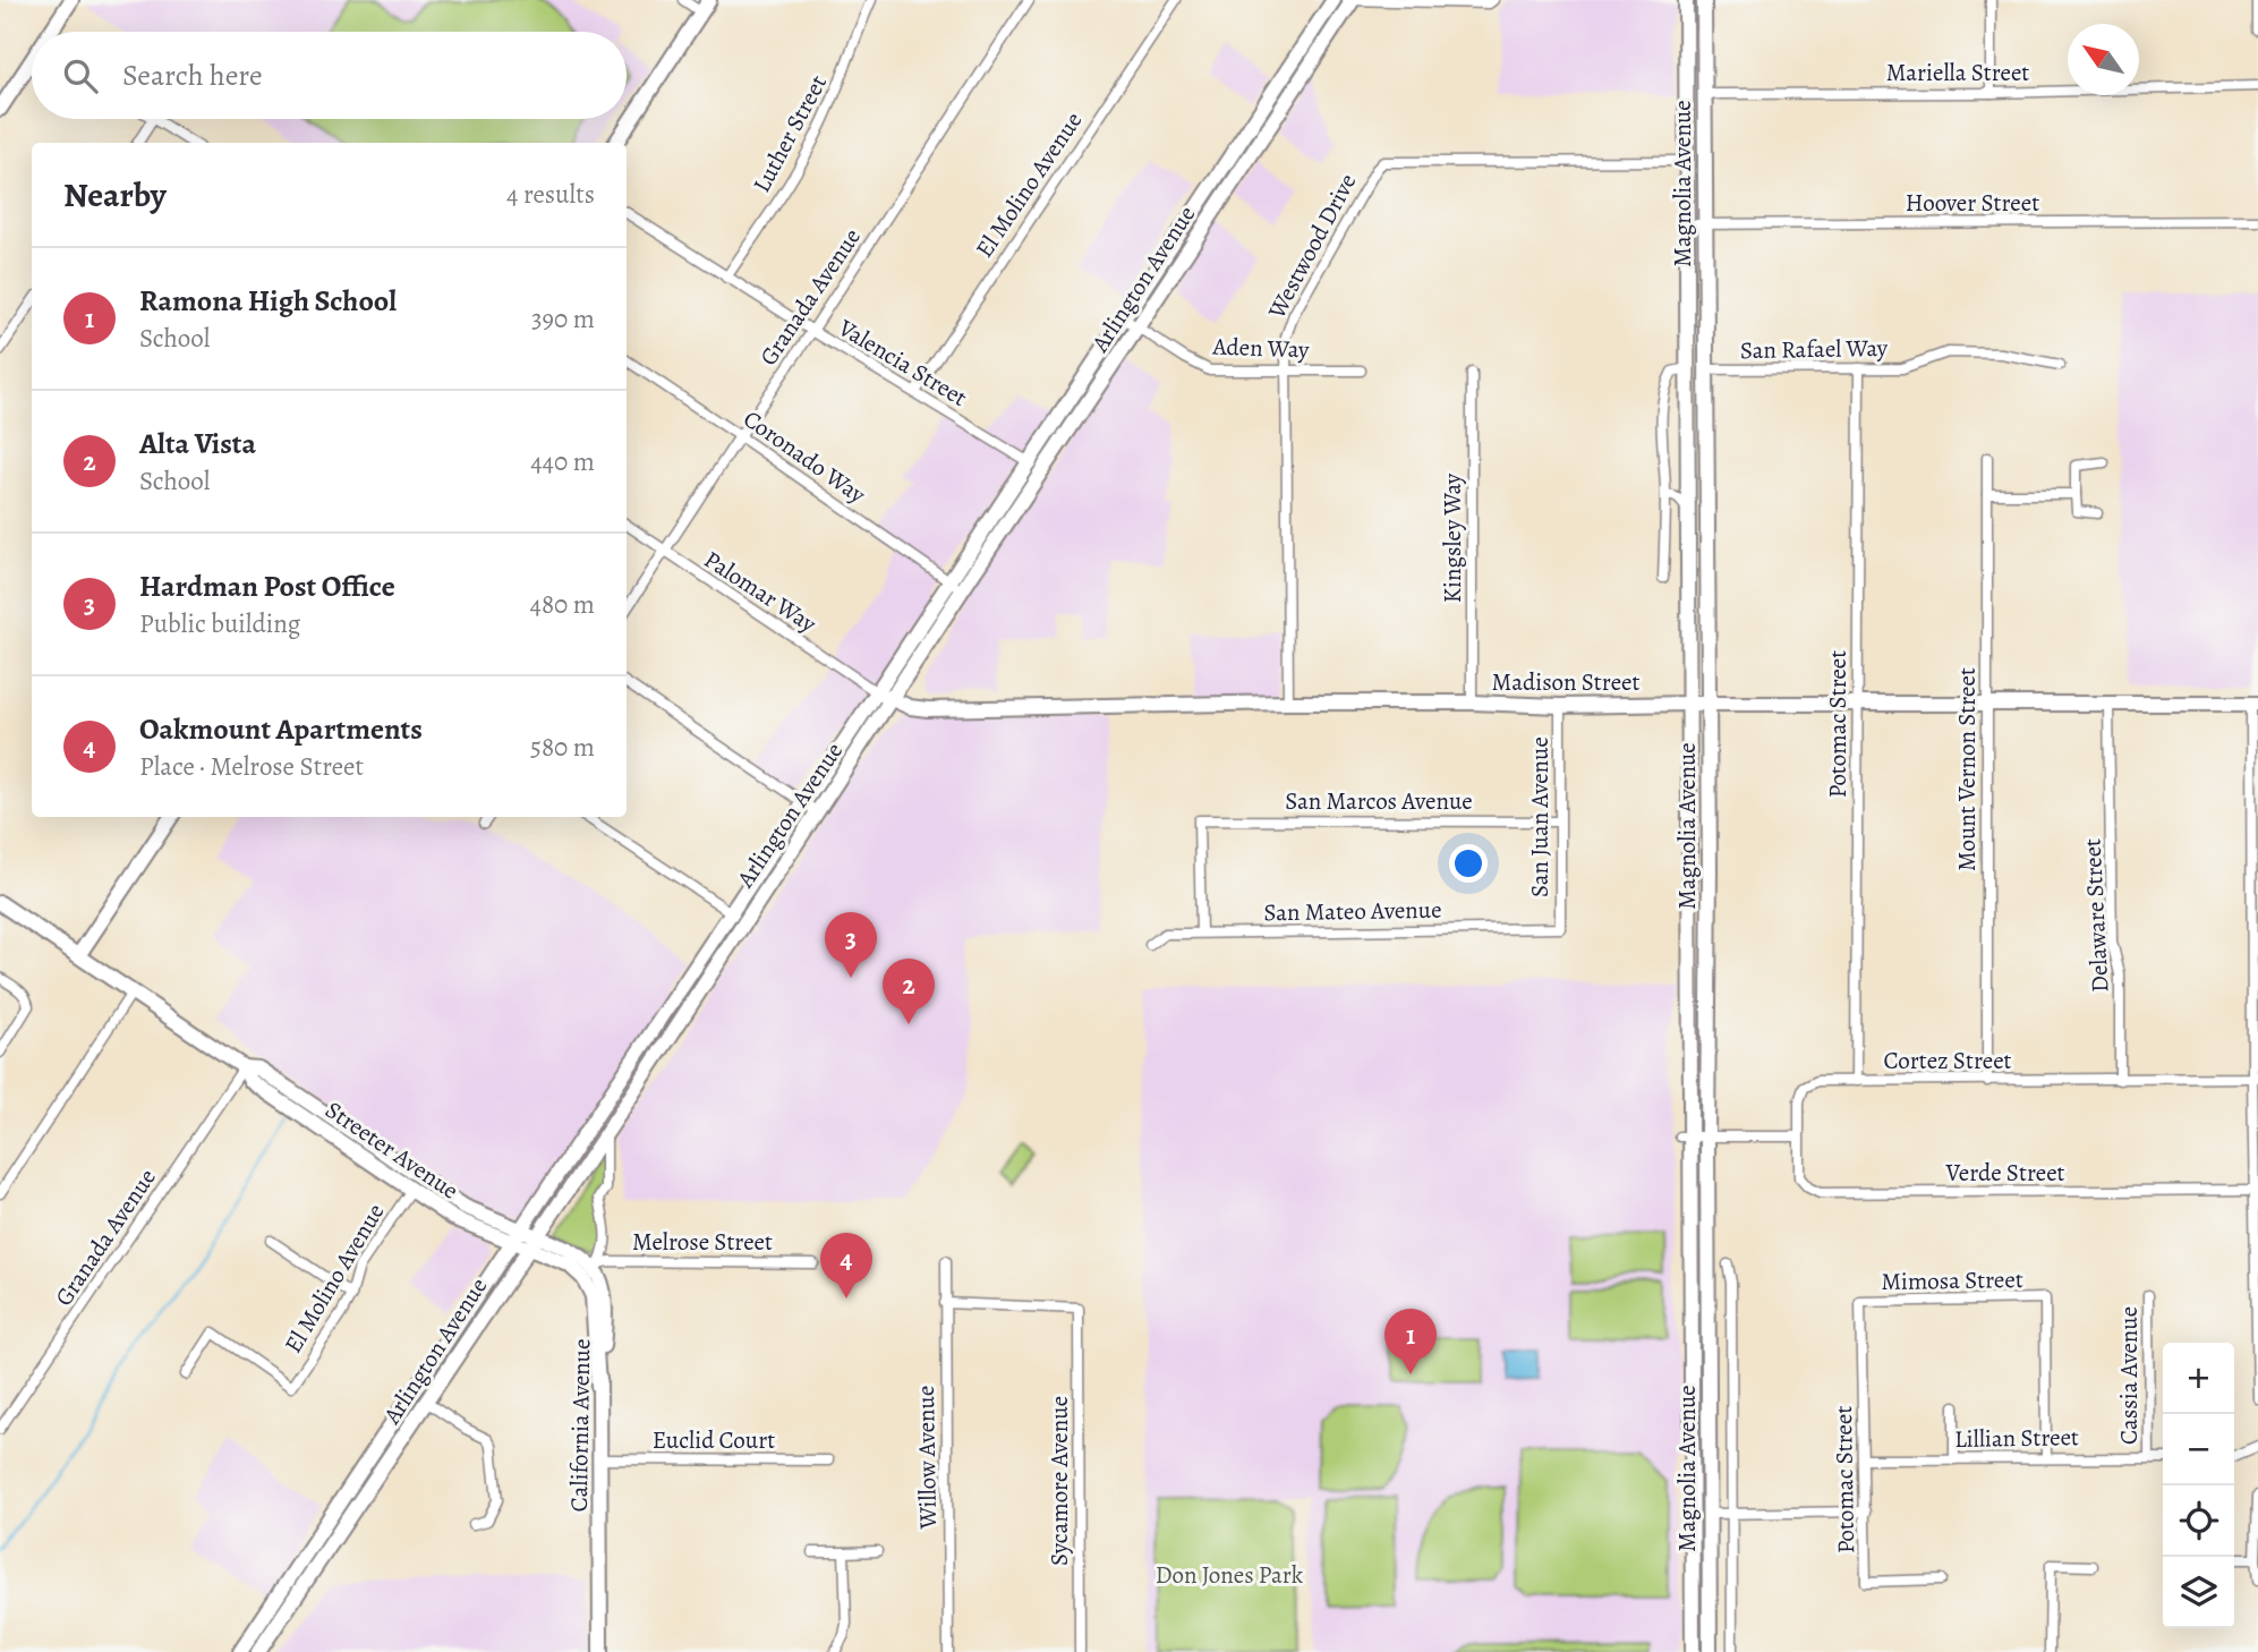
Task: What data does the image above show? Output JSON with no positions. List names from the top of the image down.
{
  "streets": {
    "main road": [
      "Magnolia Avenue",
      "Arlington Avenue",
      "Madison Street",
      "Streeter Avenue",
      "California Avenue"
    ],
    "street": [
      "Mariella Street",
      "Luther Street",
      "El Molino Avenue",
      "Hoover Street",
      "Westwood Drive",
      "Granada Avenue",
      "Aden Way",
      "San Rafael Way",
      "Valencia Street",
      "Coronado Way",
      "Kingsley Way",
      "Palomar Way",
      "Potomac Street",
      "Mount Vernon Street",
      "San Marcos Avenue",
      "San Juan Avenue",
      "San Mateo Avenue",
      "Delaware Street",
      "Cortez Street",
      "Verde Street",
      "Melrose Street",
      "Mimosa Street",
      "Cassia Avenue",
      "Lillian Street",
      "Euclid Court",
      "Willow Avenue",
      "Sycamore Avenue"
    ]
  },
  "crossings": [
    ["Mariella Street", "Magnolia Avenue"],
    ["Luther Street", "Valencia Street"],
    ["Magnolia Avenue", "Hoover Street"],
    ["Magnolia Avenue", "Westwood Drive"],
    ["Magnolia Avenue", "San Rafael Way"],
    ["Magnolia Avenue", "Madison Street"],
    ["El Molino Avenue", "Valencia Street"],
    ["El Molino Avenue", "Streeter Avenue"],
    ["Westwood Drive", "Aden Way"],
    ["Westwood Drive", "Madison Street"],
    ["Arlington Avenue", "Aden Way"],
    ["Arlington Avenue", "Valencia Street"],
    ["Arlington Avenue", "Coronado Way"],
    ["Arlington Avenue", "Palomar Way"],
    ["Arlington Avenue", "Madison Street"],
    ["Arlington Avenue", "Streeter Avenue"],
    ["Granada Avenue", "Valencia Street"],
    ["Granada Avenue", "Coronado Way"],
    ["Granada Avenue", "Palomar Way"],
    ["Granada Avenue", "Streeter Avenue"],
    ["San Rafael Way", "Potomac Street"],
    ["Kingsley Way", "Madison Street"],
    ["Palomar Way", "Madison Street"],
    ["Madison Street", "Potomac Street"],
    ["Madison Street", "Mount Vernon Street"],
    ["Madison Street", "San Juan Avenue"],
    ["Madison Street", "Delaware Street"],
    ["Potomac Street", "Cortez Street"],
    ["Potomac Street", "Mimosa Street"],
    ["Potomac Street", "Lillian Street"],
    ["Mount Vernon Street", "Cortez Street"],
    ["San Marcos Avenue", "San Juan Avenue"],
    ["San Marcos Avenue", "San Mateo Avenue"],
    ["San Juan Avenue", "San Mateo Avenue"],
    ["Delaware Street", "Cortez Street"],
    ["Cortez Street", "Verde Street"],
    ["Melrose Street", "California Avenue"],
    ["Mimosa Street", "Lillian Street"],
    ["Cassia Avenue", "Lillian Street"],
    ["California Avenue", "Euclid Court"],
    ["Willow Avenue", "Sycamore Avenue"]
  ],
  "parks": ["Don Jones Park"],
  "north": "top left",
  "page": {
    "search": "Search here",
    "heading": ["Nearby", "4 results"],
    "list": [
      {
        "mark": "1",
        "name": "Ramona High School",
        "note": "School",
        "value": "390 m"
      },
      {
        "mark": "2",
        "name": "Alta Vista",
        "note": "School",
        "value": "440 m"
      },
      {
        "mark": "3",
        "name": "Hardman Post Office",
        "note": "Public building",
        "value": "480 m"
      },
      {
        "mark": "4",
        "name": "Oakmount Apartments",
        "note": "Place · Melrose Street",
        "value": "580 m"
      }
    ],
    "pins": [
      "3",
      "2",
      "4",
      "1"
    ],
    "map_buttons": ["+", "−"]
  }
}
